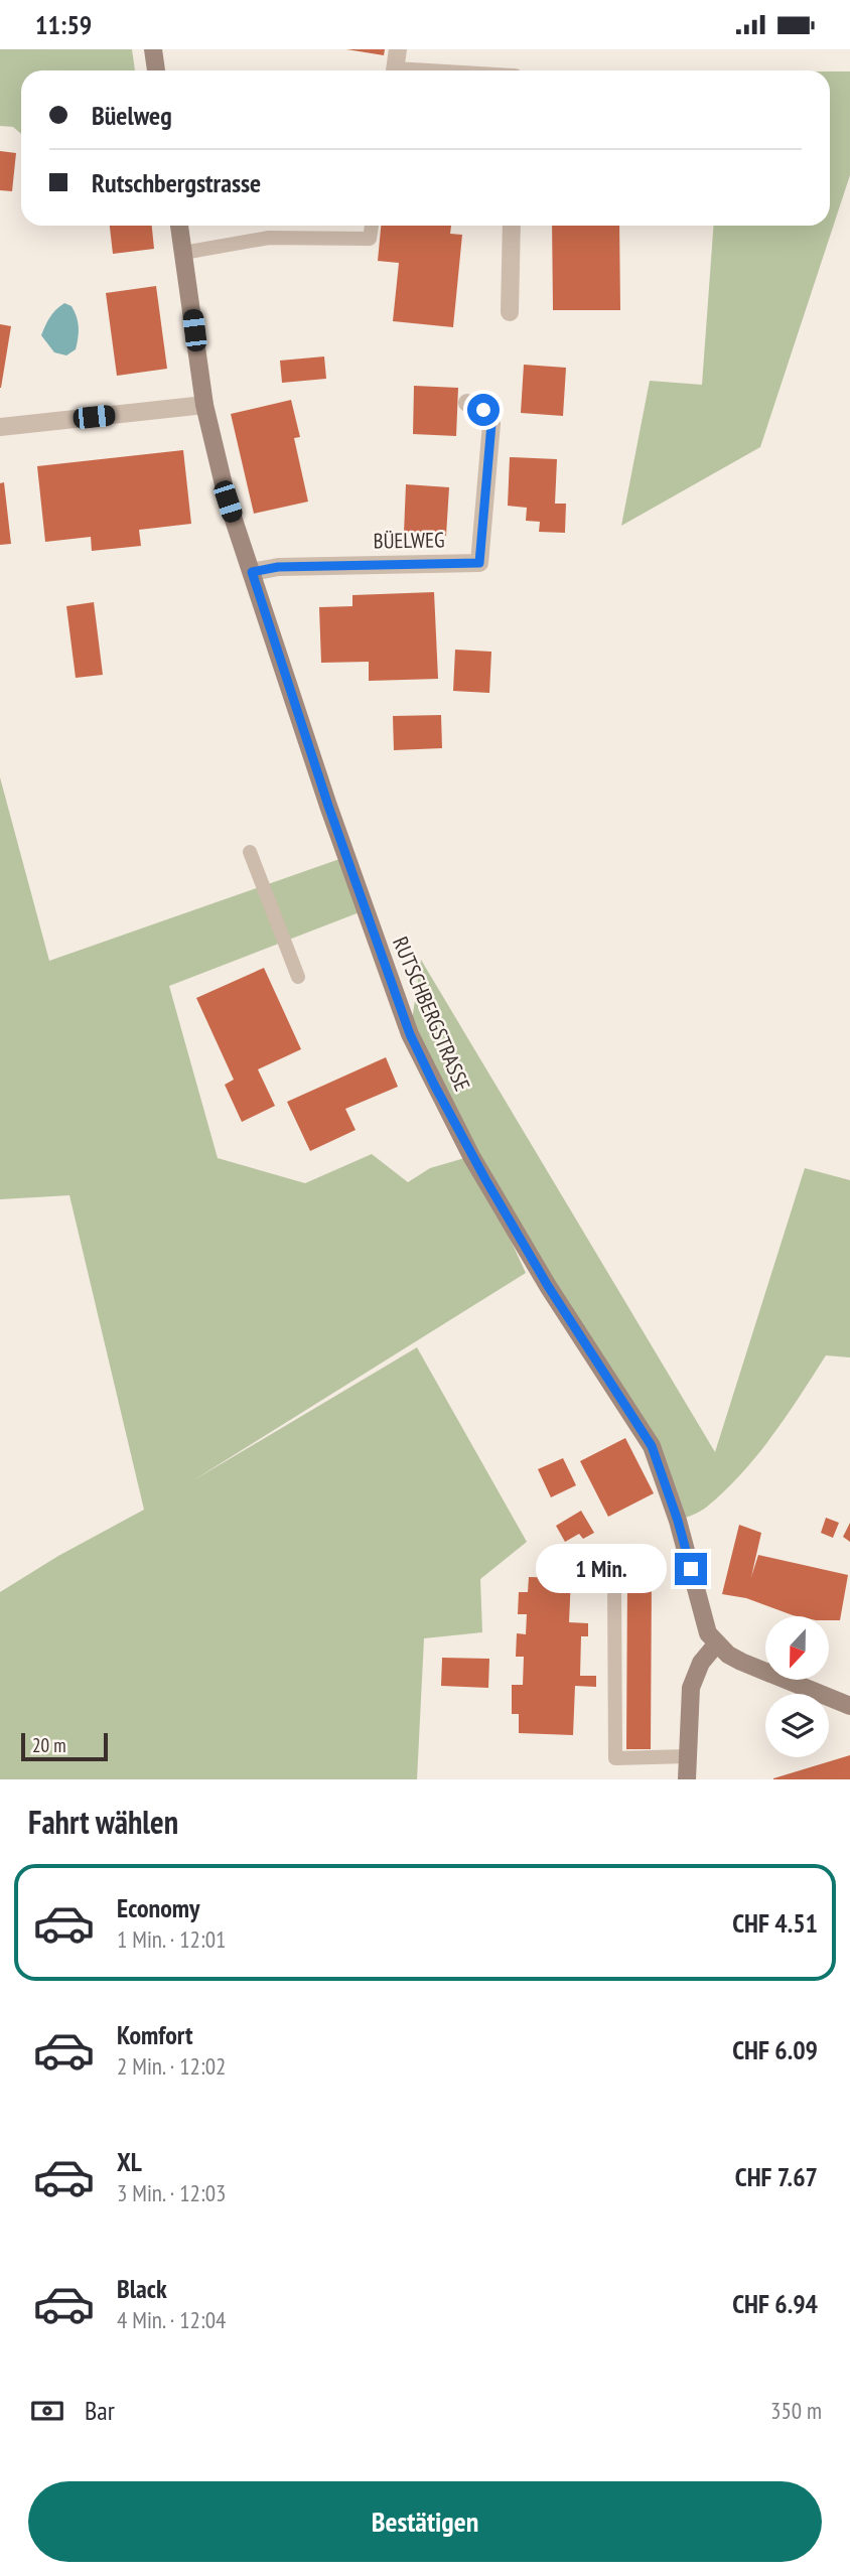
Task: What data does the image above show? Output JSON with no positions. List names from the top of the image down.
{
  "streets": {
    "street": ["BÜELWEG", "RUTSCHBERGSTRASSE"]
  },
  "crossings": [
    ["BÜELWEG", "RUTSCHBERGSTRASSE"]
  ],
  "scale_bar": "20 m",
  "north": "bottom",
  "page": {
    "status": "11:59",
    "banner": ["Büelweg", "Rutschbergstrasse"],
    "bubble": "1 Min.",
    "scale": "20 m",
    "heading": "Fahrt wählen",
    "list": [
      {
        "name": "Economy",
        "note": "1 Min. · 12:01",
        "value": "CHF 4.51"
      },
      {
        "name": "Komfort",
        "note": "2 Min. · 12:02",
        "value": "CHF 6.09"
      },
      {
        "name": "XL",
        "note": "3 Min. · 12:03",
        "value": "CHF 7.67"
      },
      {
        "name": "Black",
        "note": "4 Min. · 12:04",
        "value": "CHF 6.94"
      }
    ],
    "pay": ["Bar", "350 m"],
    "buttons": "Bestätigen"
  }
}
